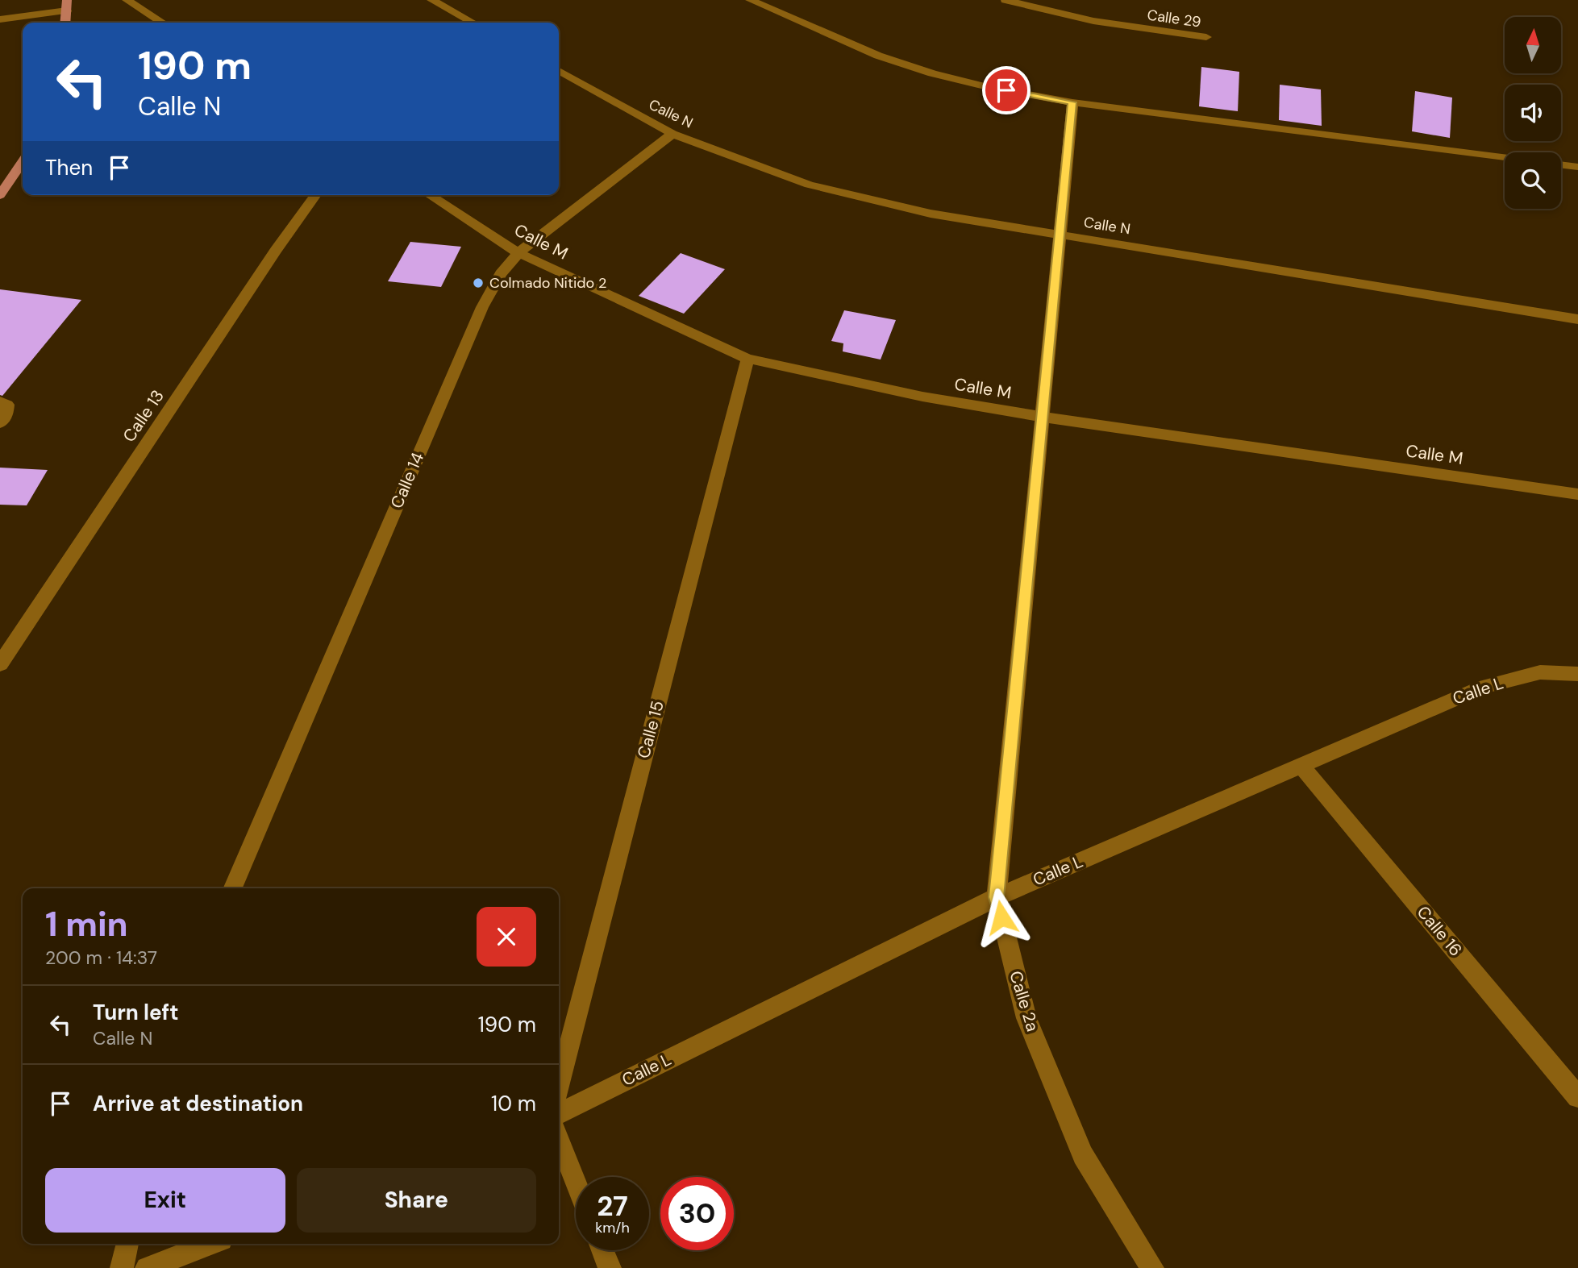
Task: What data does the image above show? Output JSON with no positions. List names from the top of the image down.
{
  "streets": {
    "street": [
      "Calle 29",
      "Calle N",
      "Calle M",
      "Calle 13",
      "Calle 14",
      "Calle L",
      "Calle 15",
      "Calle 16",
      "Calle 2a"
    ]
  },
  "crossings": [
    ["Calle N", "Calle 14"],
    ["Calle N", "Calle 2a"],
    ["Calle M", "Calle 14"],
    ["Calle M", "Calle 15"],
    ["Calle M", "Calle 2a"],
    ["Calle L", "Calle 16"],
    ["Calle L", "Calle 2a"]
  ],
  "places": ["Colmado Nitido 2"],
  "north": "top",
  "page": {
    "turn": ["190 m", "Calle N"],
    "then": "Then",
    "heading": ["1 min", "200 m · 14:37"],
    "list": [
      {
        "name": "Turn left",
        "note": "Calle N",
        "value": "190 m"
      },
      {
        "name": "Arrive at destination",
        "value": "10 m"
      }
    ],
    "buttons": ["Exit", "Share"],
    "speed": "27 km/h",
    "limit": "30"
  }
}
